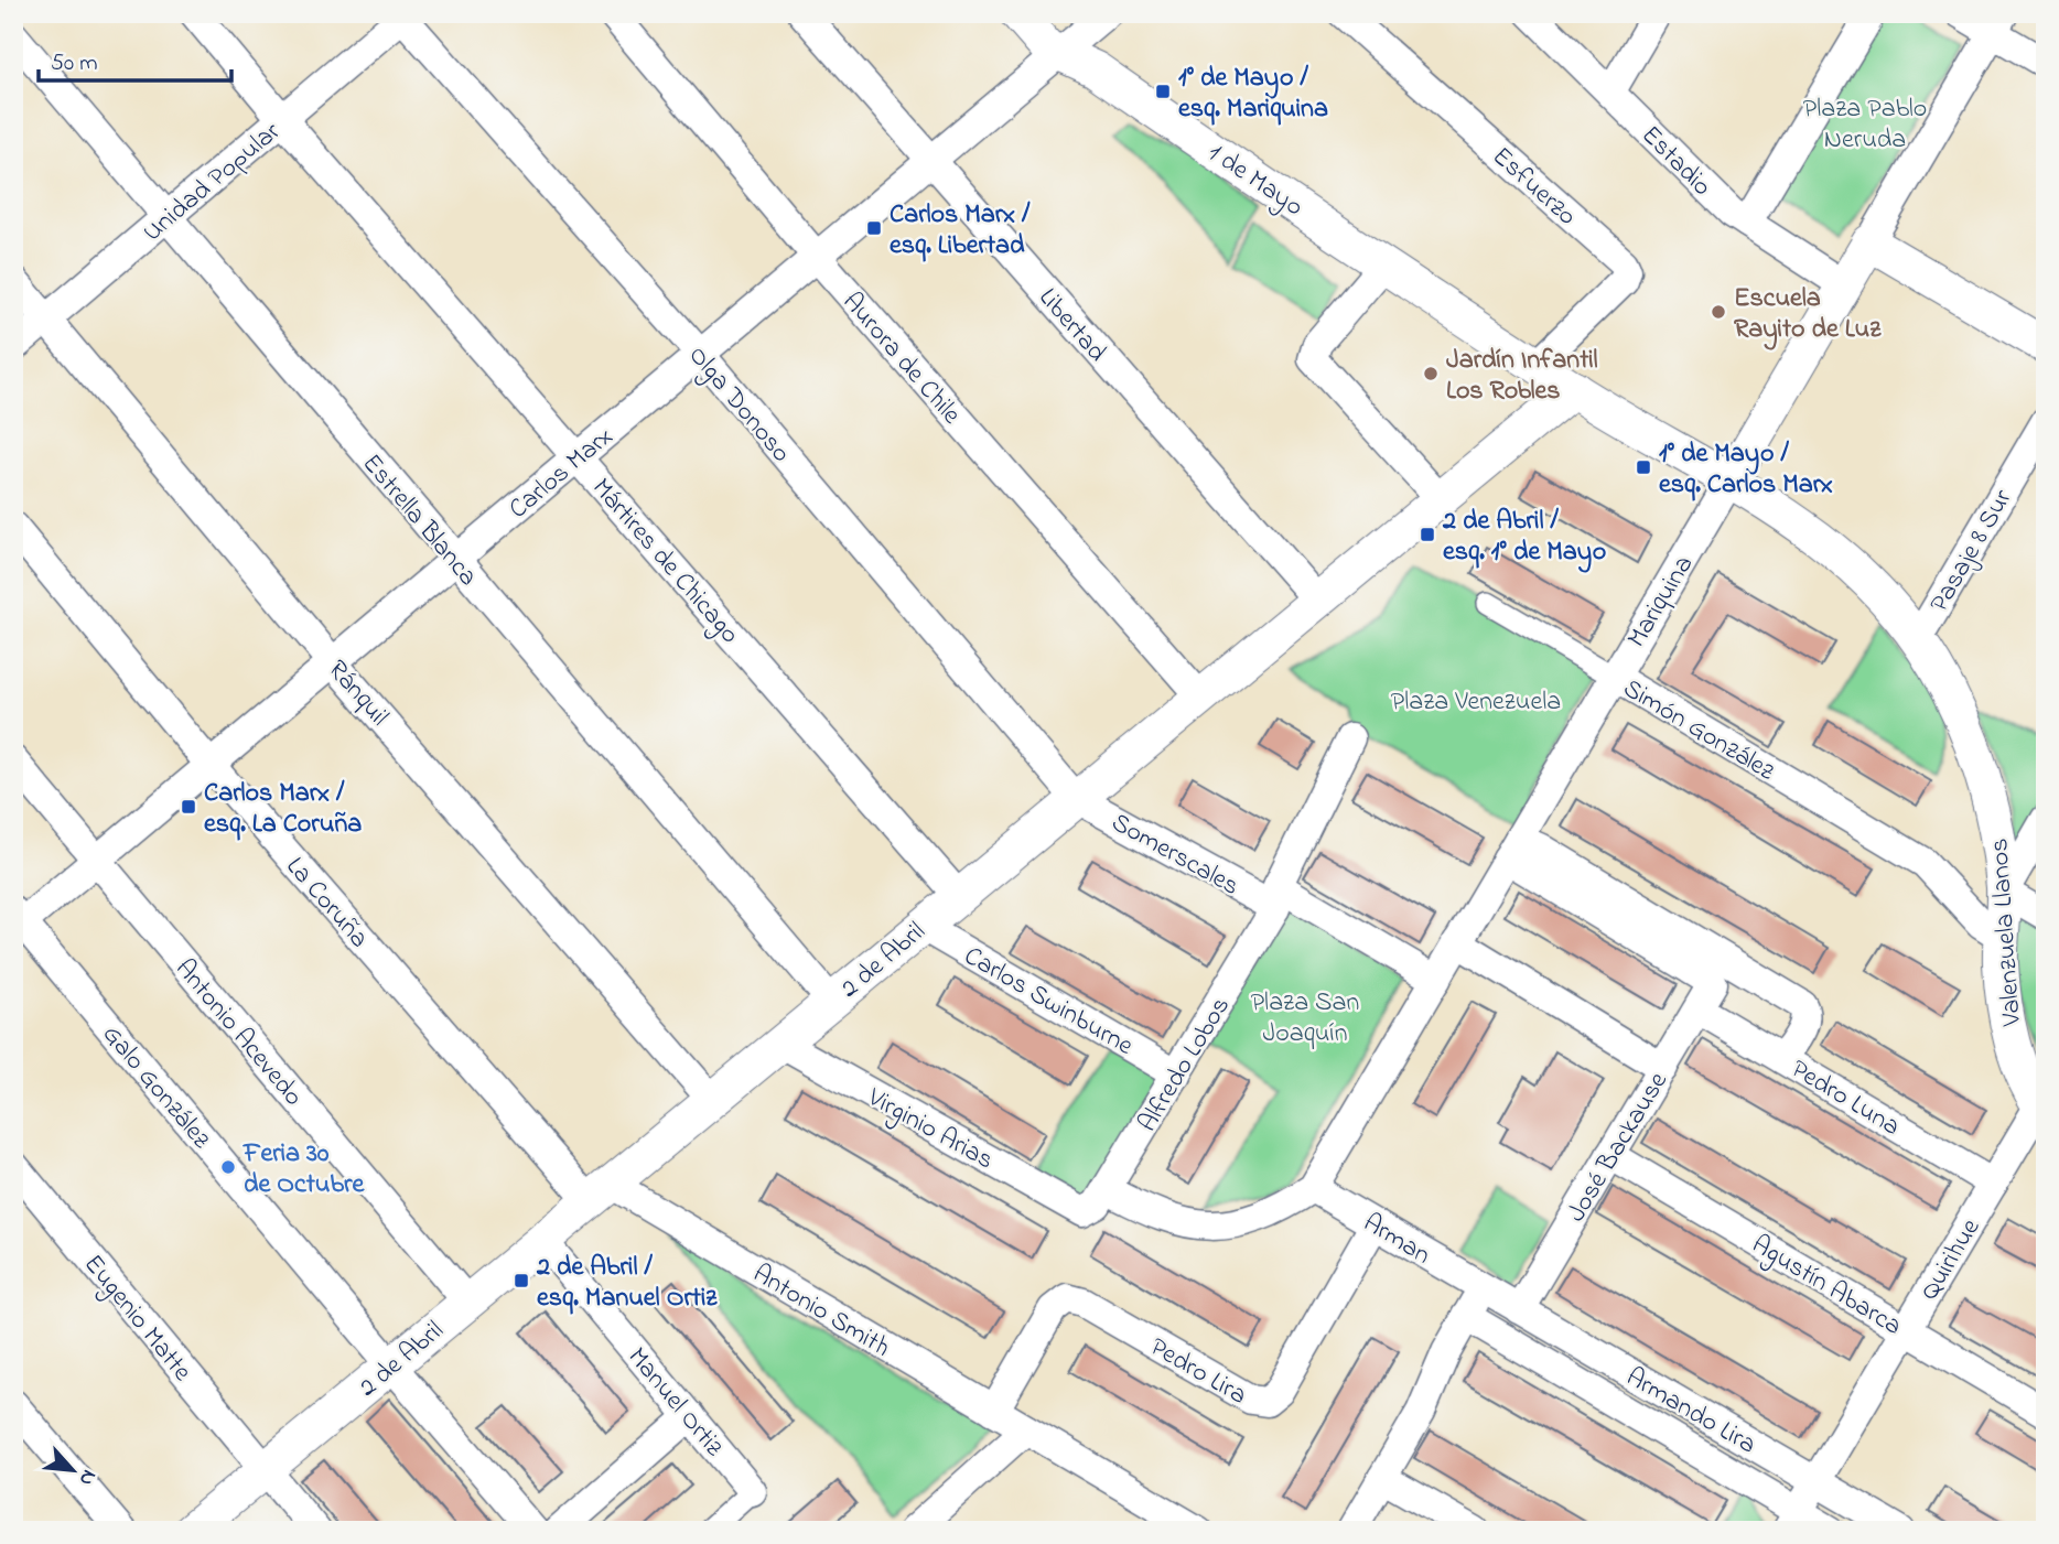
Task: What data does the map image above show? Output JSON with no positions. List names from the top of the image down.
{
  "streets": {
    "street": [
      "Estadio",
      "1 de Mayo",
      "Unidad Popular",
      "Esfuerzo",
      "Libertad",
      "Aurora de Chile",
      "Olga Donoso",
      "Carlos Marx",
      "Estrella Blanca",
      "Pasaje 8 Sur",
      "Mártires de Chicago",
      "Mariquina",
      "Ránquil",
      "Simón González",
      "Somerscales",
      "La Coruña",
      "Valenzuela Llanos",
      "2 de Abril",
      "Carlos Swinburne",
      "Antonio Acevedo",
      "Alfredo Lobos",
      "Galo González",
      "Pedro Luna",
      "Virginio Arias",
      "José Backause",
      "Arman",
      "Quirihue",
      "Agustín Abarca",
      "Antonio Smith",
      "Eugenio Matte",
      "Pedro Lira",
      "Manuel Ortiz",
      "Armando Lira"
    ]
  },
  "crossings": [
    ["Estadio", "Mariquina"],
    ["1 de Mayo", "Esfuerzo"],
    ["1 de Mayo", "Carlos Marx"],
    ["1 de Mayo", "Mariquina"],
    ["1 de Mayo", "Valenzuela Llanos"],
    ["1 de Mayo", "2 de Abril"],
    ["Unidad Popular", "Olga Donoso"],
    ["Unidad Popular", "Estrella Blanca"],
    ["Unidad Popular", "Mártires de Chicago"],
    ["Unidad Popular", "Ránquil"],
    ["Libertad", "Carlos Marx"],
    ["Libertad", "2 de Abril"],
    ["Aurora de Chile", "Carlos Marx"],
    ["Aurora de Chile", "2 de Abril"],
    ["Olga Donoso", "Carlos Marx"],
    ["Olga Donoso", "Somerscales"],
    ["Olga Donoso", "2 de Abril"],
    ["Carlos Marx", "Estrella Blanca"],
    ["Carlos Marx", "Mártires de Chicago"],
    ["Carlos Marx", "Ránquil"],
    ["Carlos Marx", "La Coruña"],
    ["Carlos Marx", "Antonio Acevedo"],
    ["Carlos Marx", "Galo González"],
    ["Estrella Blanca", "2 de Abril"],
    ["Pasaje 8 Sur", "Valenzuela Llanos"],
    ["Mártires de Chicago", "2 de Abril"],
    ["Mariquina", "Simón González"],
    ["Mariquina", "Somerscales"],
    ["Mariquina", "Valenzuela Llanos"],
    ["Mariquina", "José Backause"],
    ["Mariquina", "Arman"],
    ["Ránquil", "2 de Abril"],
    ["Simón González", "Valenzuela Llanos"],
    ["Somerscales", "2 de Abril"],
    ["Somerscales", "Alfredo Lobos"],
    ["La Coruña", "2 de Abril"],
    ["La Coruña", "Antonio Smith"],
    ["Valenzuela Llanos", "Quirihue"],
    ["2 de Abril", "Carlos Swinburne"],
    ["2 de Abril", "Antonio Acevedo"],
    ["2 de Abril", "Galo González"],
    ["2 de Abril", "Virginio Arias"],
    ["2 de Abril", "Antonio Smith"],
    ["2 de Abril", "Eugenio Matte"],
    ["2 de Abril", "Manuel Ortiz"],
    ["Carlos Swinburne", "Alfredo Lobos"],
    ["Alfredo Lobos", "Virginio Arias"],
    ["Pedro Luna", "José Backause"],
    ["Pedro Luna", "Quirihue"],
    ["José Backause", "Agustín Abarca"],
    ["José Backause", "Armando Lira"],
    ["Arman", "Pedro Lira"],
    ["Arman", "Armando Lira"],
    ["Quirihue", "Agustín Abarca"],
    ["Quirihue", "Armando Lira"],
    ["Antonio Smith", "Pedro Lira"]
  ],
  "parks": ["Plaza Pablo Neruda", "Plaza Venezuela", "Plaza San Joaquín"],
  "places": {
    "transit": [
      "1° de Mayo / esq. Mariquina",
      "Carlos Marx / esq. Libertad",
      "1° de Mayo / esq. Carlos Marx",
      "2 de Abril / esq. 1° de Mayo",
      "Carlos Marx / esq. La Coruña",
      "2 de Abril / esq. Manuel Ortiz"
    ],
    "other": ["Escuela Rayito de Luz", "Jardín Infantil Los Robles", "Feria 30 de Octubre"]
  },
  "scale_bar": "50 m",
  "north": "bottom right"
}
